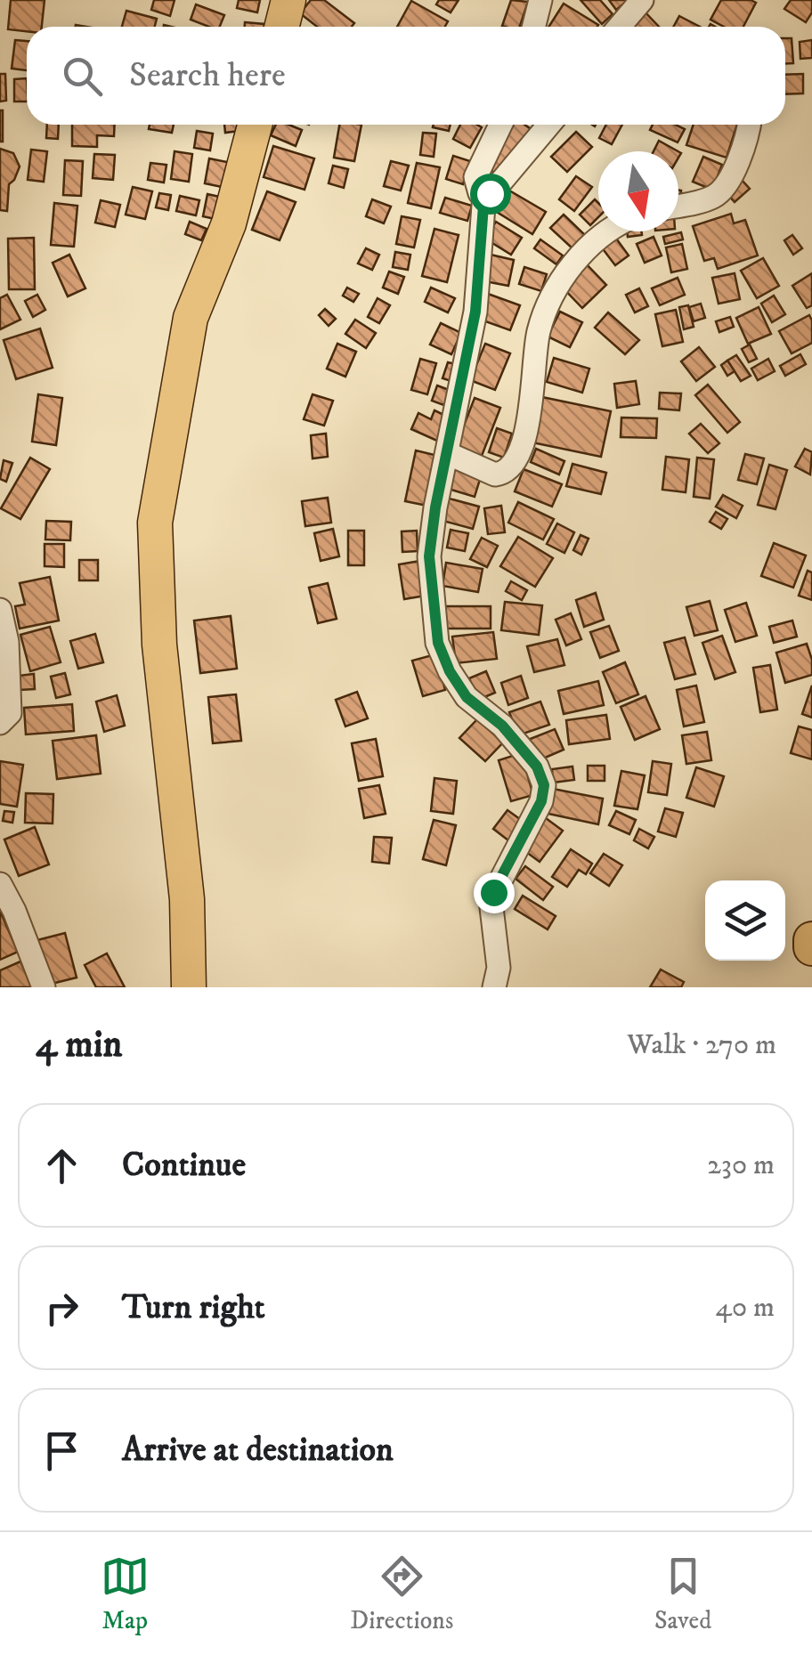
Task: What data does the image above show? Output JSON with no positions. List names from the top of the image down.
{
  "north": "bottom",
  "page": {
    "search": "Search here",
    "heading": ["4 min", "Walk · 270 m"],
    "list": [
      ["Continue", "230 m"],
      ["Turn right", "40 m"],
      "Arrive at destination"
    ],
    "nav": ["Map", "Directions", "Saved"]
  }
}
